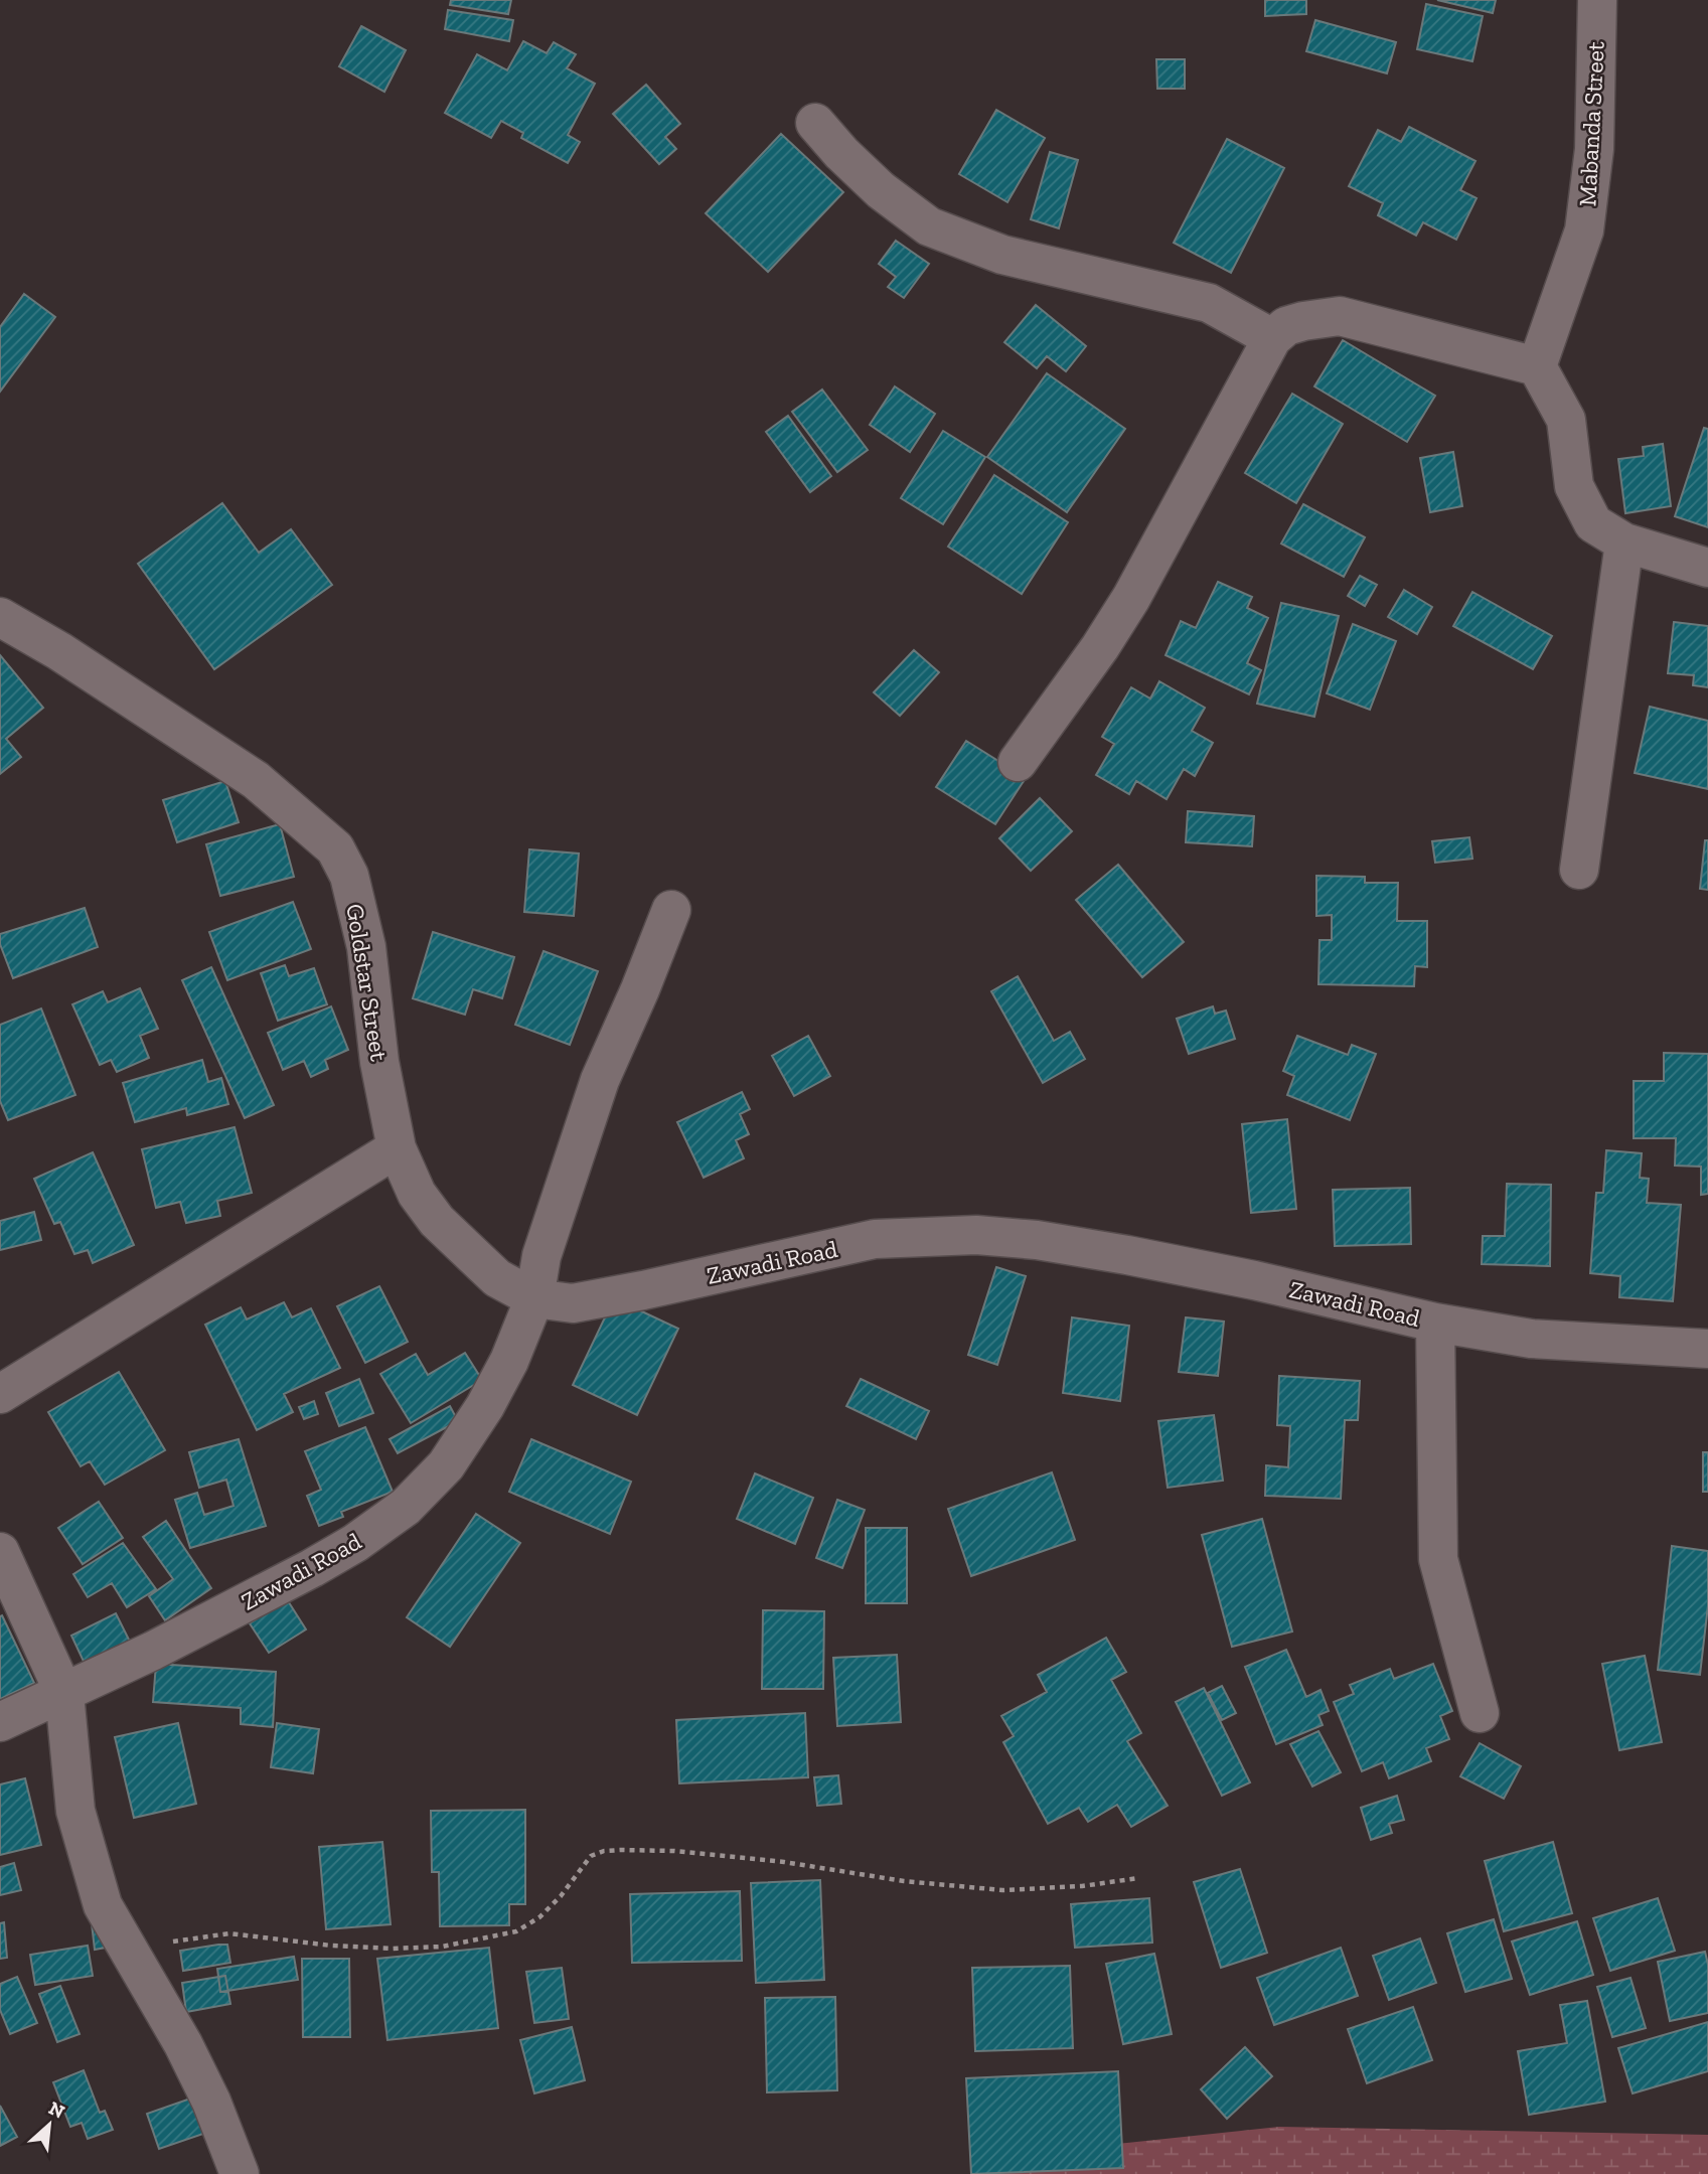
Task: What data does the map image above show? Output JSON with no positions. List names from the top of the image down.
{
  "streets": {
    "street": ["Mabanda Street", "Goldstar Street", "Zawadi Road"]
  },
  "crossings": [
    ["Goldstar Street", "Zawadi Road"]
  ],
  "north": "top right"
}
